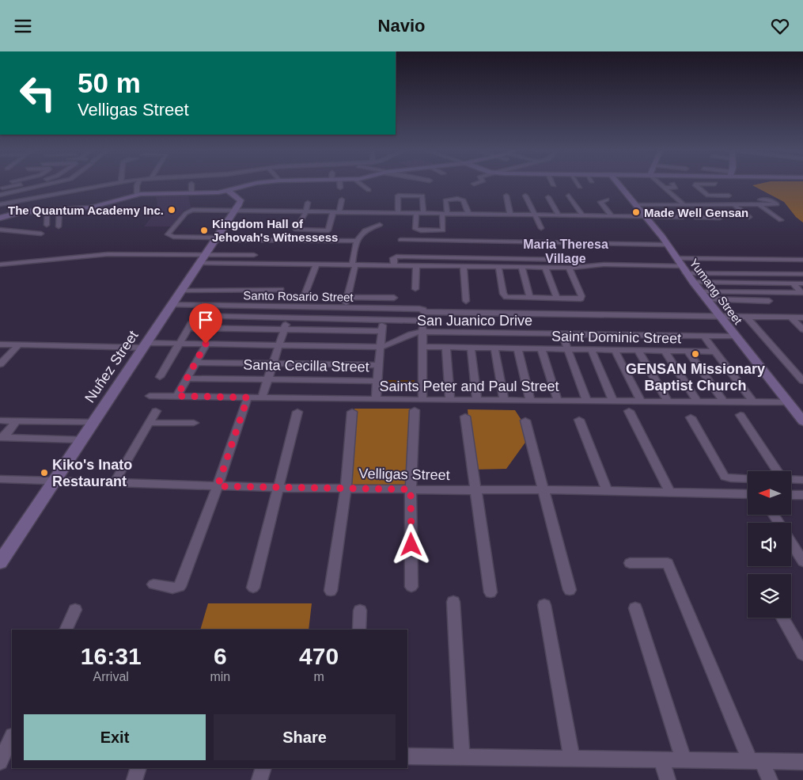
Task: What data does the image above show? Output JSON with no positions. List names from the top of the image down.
{
  "streets": {
    "main road": ["Yumang Street", "Nuñez Street"],
    "street": [
      "Santo Rosario Street",
      "San Juanico Drive",
      "Saint Dominic Street",
      "Santa Cecilla Street",
      "Saints Peter and Paul Street",
      "Velligas Street"
    ]
  },
  "crossings": [
    ["Yumang Street", "Santo Rosario Street"],
    ["Yumang Street", "San Juanico Drive"],
    ["Yumang Street", "Saints Peter and Paul Street"],
    ["Santo Rosario Street", "Nuñez Street"],
    ["San Juanico Drive", "Nuñez Street"],
    ["Nuñez Street", "Velligas Street"]
  ],
  "districts": ["Maria Theresa Village"],
  "places": [
    "The Quantum Academy Inc.",
    "Made Well Gensan",
    "Kingdom Hall of Jehovah's Witnessess",
    "GENSAN Missionary Baptist Church",
    "Kiko's Inato Restaurant"
  ],
  "north": "left",
  "page": {
    "header": "Navio",
    "turn": ["50 m", "Velligas Street"],
    "eta": [
      "16:31",
      "Arrival",
      "6",
      "min",
      "470",
      "m"
    ],
    "buttons": ["Exit", "Share"]
  }
}
